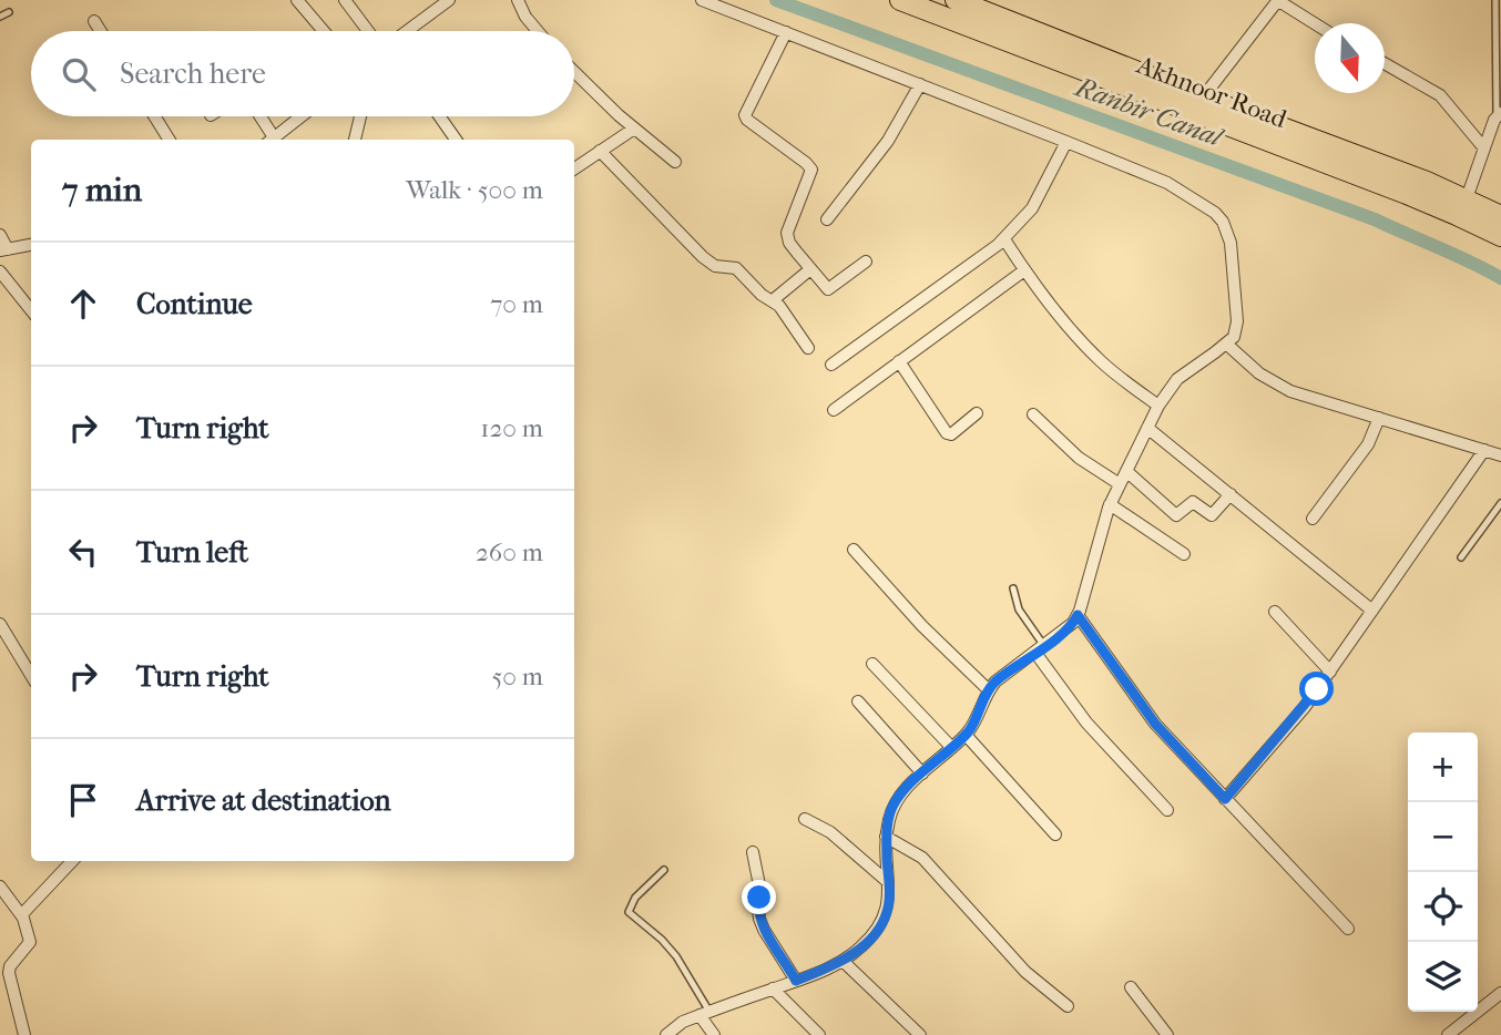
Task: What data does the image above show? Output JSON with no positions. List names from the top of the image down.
{
  "streets": {
    "highway": ["Akhnoor Road"]
  },
  "water": ["Ranbir Canal"],
  "north": "bottom",
  "page": {
    "search": "Search here",
    "heading": ["7 min", "Walk · 500 m"],
    "list": [
      ["Continue", "70 m"],
      ["Turn right", "120 m"],
      ["Turn left", "260 m"],
      ["Turn right", "50 m"],
      "Arrive at destination"
    ],
    "map_buttons": ["+", "−"]
  }
}
